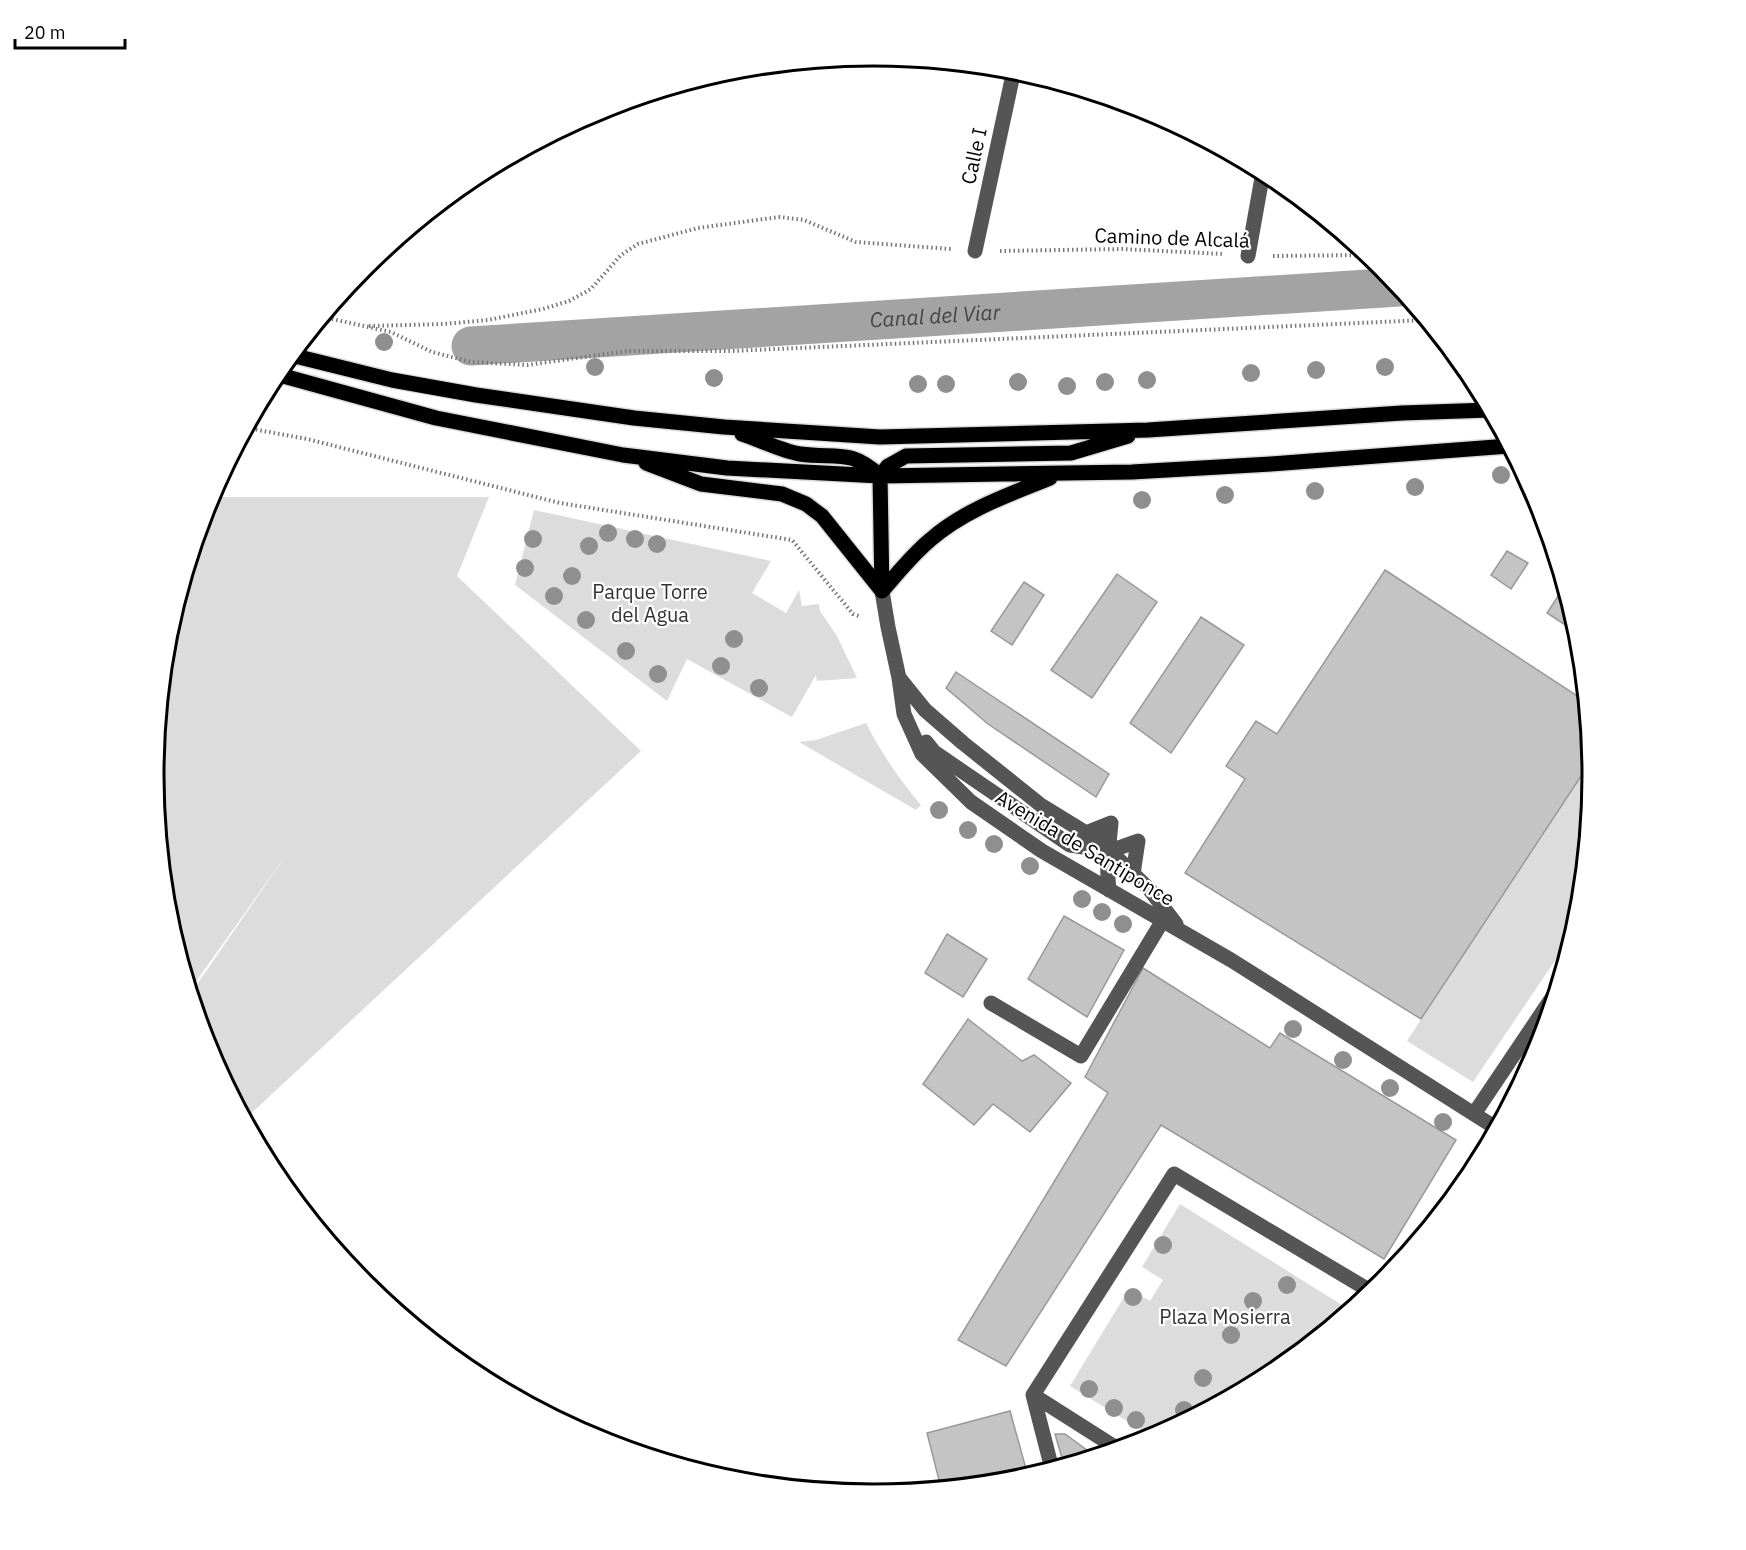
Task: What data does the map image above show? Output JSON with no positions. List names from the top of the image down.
{
  "streets": {
    "street": ["Calle I", "Avenida de Santiponce"],
    "path": ["Camino de Alcalá"]
  },
  "crossings": [
    ["Calle I", "Camino de Alcalá"]
  ],
  "water": ["Canal del Viar"],
  "parks": ["Parque Torre del Agua", "Plaza Mosierra"],
  "scale_bar": "20 m"
}
